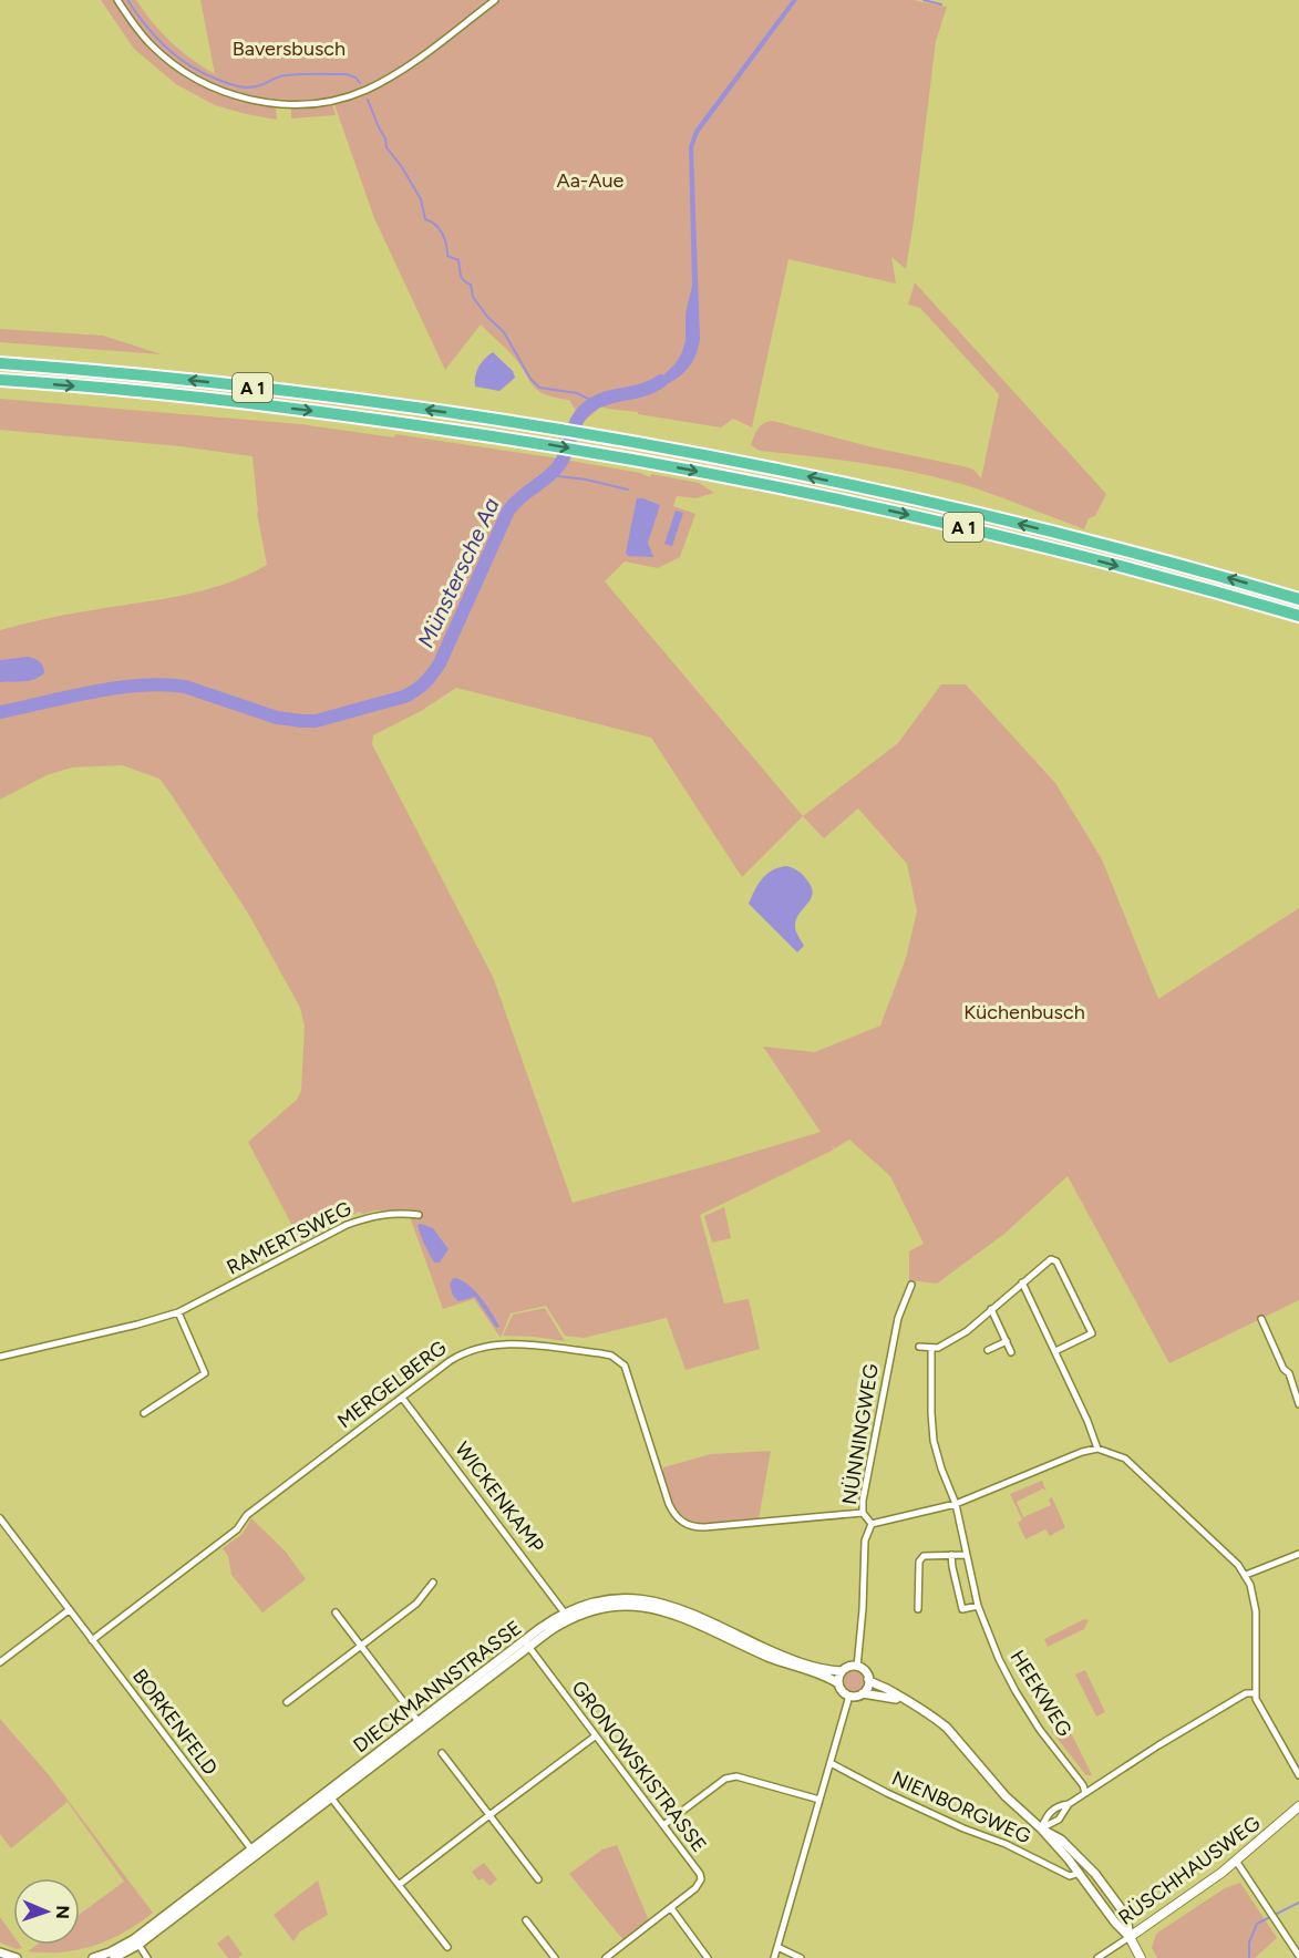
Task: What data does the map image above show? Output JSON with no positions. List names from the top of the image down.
{
  "streets": {
    "highway": ["A 1"],
    "main road": ["RÜSCHHAUSWEG"],
    "street": [
      "RAMERTSWEG",
      "MERGELBERG",
      "NÜNNINGWEG",
      "WICKENKAMP",
      "DIECKMANNSTRASSE",
      "HEEKWEG",
      "BORKENFELD",
      "GRONOWSKISTRASSE",
      "NIENBORGWEG"
    ]
  },
  "crossings": [
    ["MERGELBERG", "NÜNNINGWEG"],
    ["MERGELBERG", "WICKENKAMP"],
    ["MERGELBERG", "BORKENFELD"],
    ["NÜNNINGWEG", "DIECKMANNSTRASSE"],
    ["WICKENKAMP", "DIECKMANNSTRASSE"],
    ["DIECKMANNSTRASSE", "BORKENFELD"],
    ["DIECKMANNSTRASSE", "GRONOWSKISTRASSE"]
  ],
  "water": ["Münstersche Aa"],
  "parks": ["Baversbusch", "Aa-Aue", "Küchenbusch"],
  "north": "right"
}
